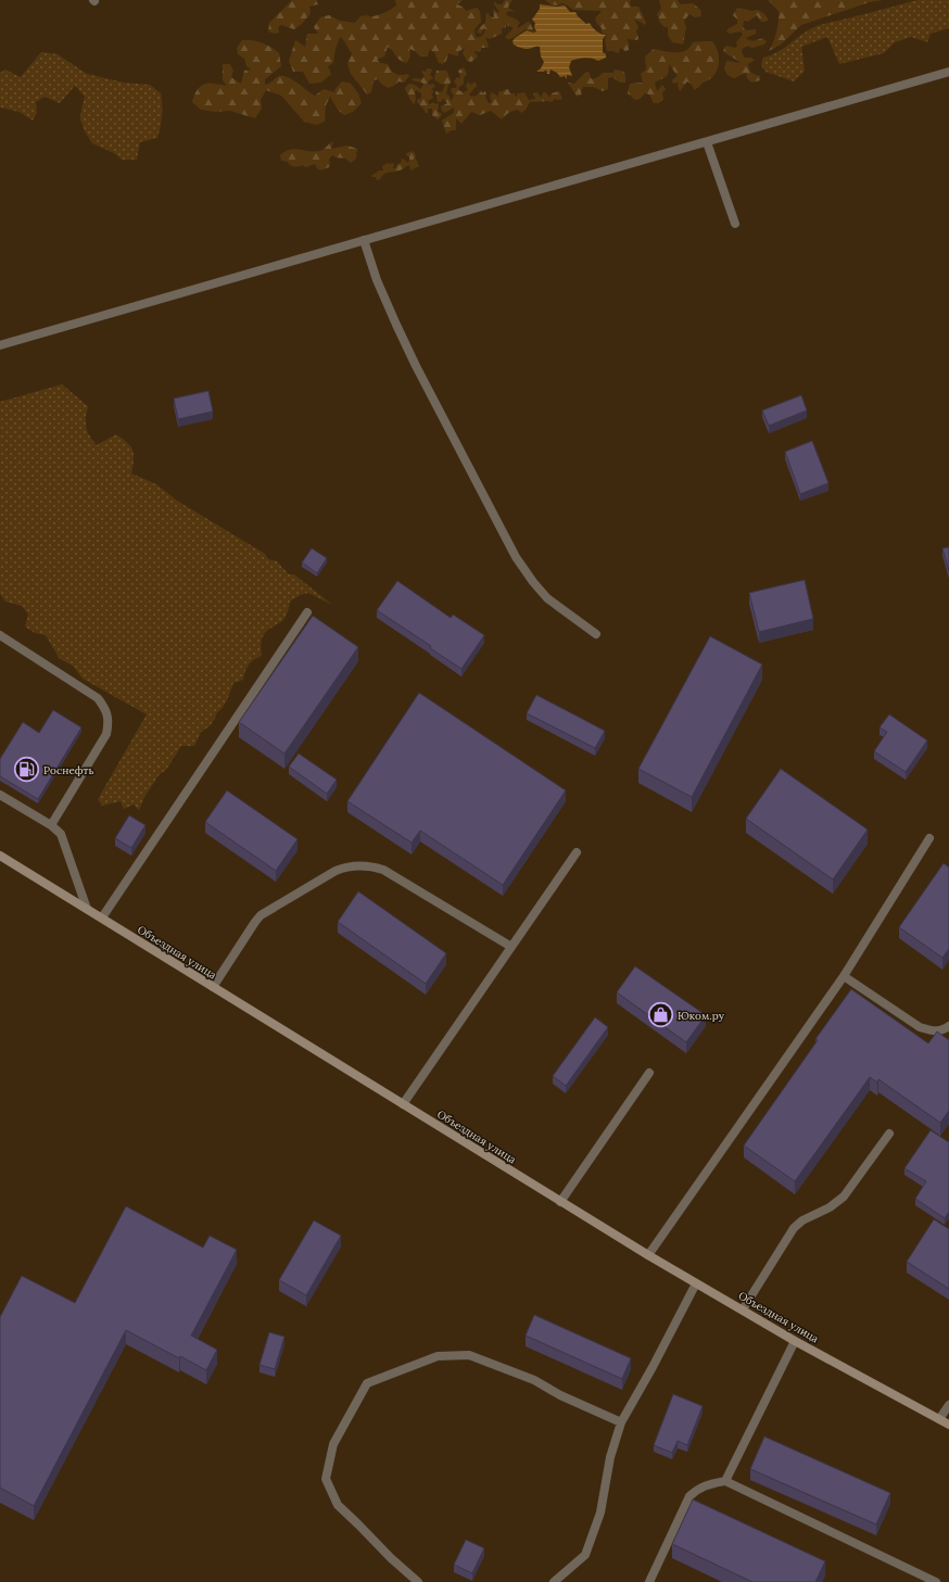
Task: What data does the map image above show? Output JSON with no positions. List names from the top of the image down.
{
  "streets": {
    "main road": ["Объездная улица"]
  },
  "places": {
    "fuel station": ["Роснефть"],
    "shop": ["Юком.ру"]
  }
}
